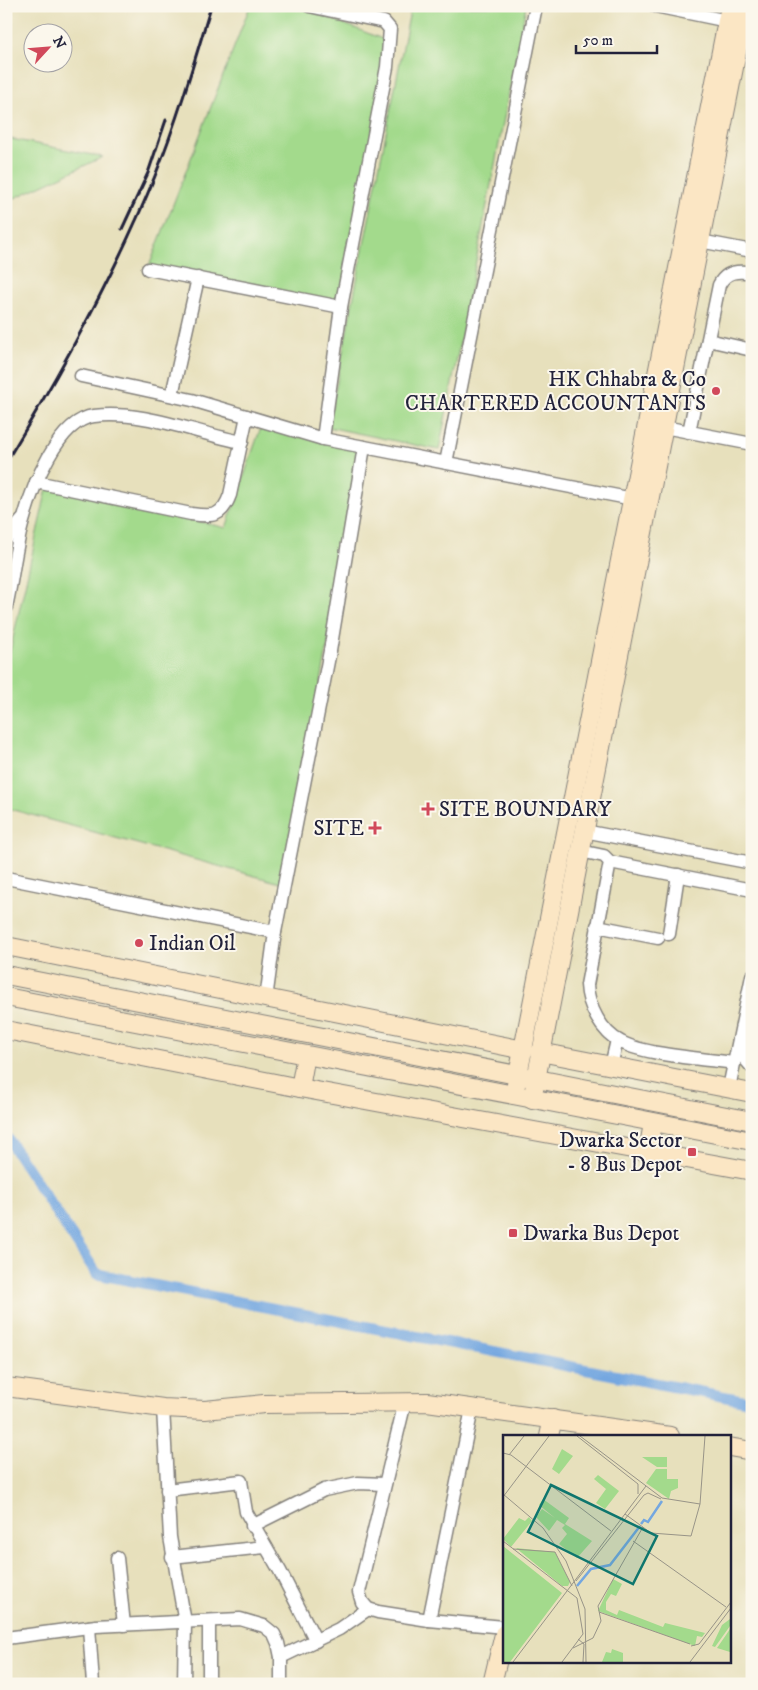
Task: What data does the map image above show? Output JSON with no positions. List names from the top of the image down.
{
  "places": {
    "other": ["HK Chhabra & Co CHARTERED ACCOUNTANTS", "Indian Oil"],
    "health": ["SITE BOUNDARY", "SITE"],
    "transit": ["Dwarka Sector - 8 Bus Depot", "Dwarka Bus Depot"]
  },
  "scale_bar": "50 m",
  "north": "top right"
}
